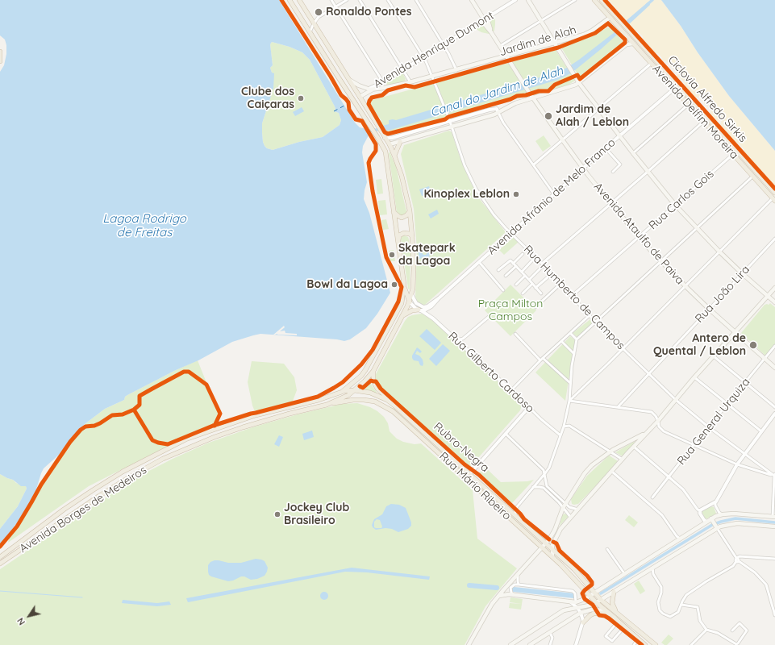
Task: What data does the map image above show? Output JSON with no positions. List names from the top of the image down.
{
  "streets": {
    "highway": ["Avenida Delfim Moreira", "Rua Mário Ribeiro", "Avenida Borges de Medeiros"],
    "main road": ["Avenida Ataulfo de Paiva"],
    "street": [
      "Avenida Henrique Dumont",
      "Avenida Afrânio de Melo Franco",
      "Rua Carlos Gois",
      "Rua João Lira",
      "Rua Humberto de Campos",
      "Rua Gilberto Cardoso",
      "Rua General Urquiza"
    ],
    "cycle path": ["Jardim de Alah", "Ciclovia Alfredo Sirkis", "Rubro-Negra"]
  },
  "crossings": [
    ["Avenida Henrique Dumont", "Avenida Ataulfo de Paiva"],
    ["Avenida Henrique Dumont", "Rua Humberto de Campos"],
    ["Avenida Delfim Moreira", "Avenida Afrânio de Melo Franco"],
    ["Avenida Delfim Moreira", "Rua Carlos Gois"],
    ["Avenida Afrânio de Melo Franco", "Avenida Ataulfo de Paiva"],
    ["Avenida Afrânio de Melo Franco", "Rua Humberto de Campos"],
    ["Avenida Afrânio de Melo Franco", "Rua Gilberto Cardoso"],
    ["Avenida Afrânio de Melo Franco", "Avenida Borges de Medeiros"],
    ["Rua Carlos Gois", "Avenida Ataulfo de Paiva"],
    ["Rua Carlos Gois", "Rua Humberto de Campos"],
    ["Avenida Ataulfo de Paiva", "Rua João Lira"],
    ["Avenida Ataulfo de Paiva", "Rua General Urquiza"],
    ["Rua João Lira", "Rua Humberto de Campos"],
    ["Rua Humberto de Campos", "Rua General Urquiza"],
    ["Rua Mário Ribeiro", "Avenida Borges de Medeiros"]
  ],
  "water": ["Canal do Jardim de Alah", "Lagoa Rodrigo de Freitas"],
  "parks": ["Praça Milton Campos"],
  "places": [
    "Ronaldo Pontes",
    "Clube dos Caiçaras",
    "Jardim de Alah / Leblon",
    "Kinoplex Leblon",
    "Skatepark da Lagoa",
    "Bowl da Lagoa",
    "Antero de Quental / Leblon",
    "Jockey Club Brasileiro"
  ],
  "north": "bottom left"
}
